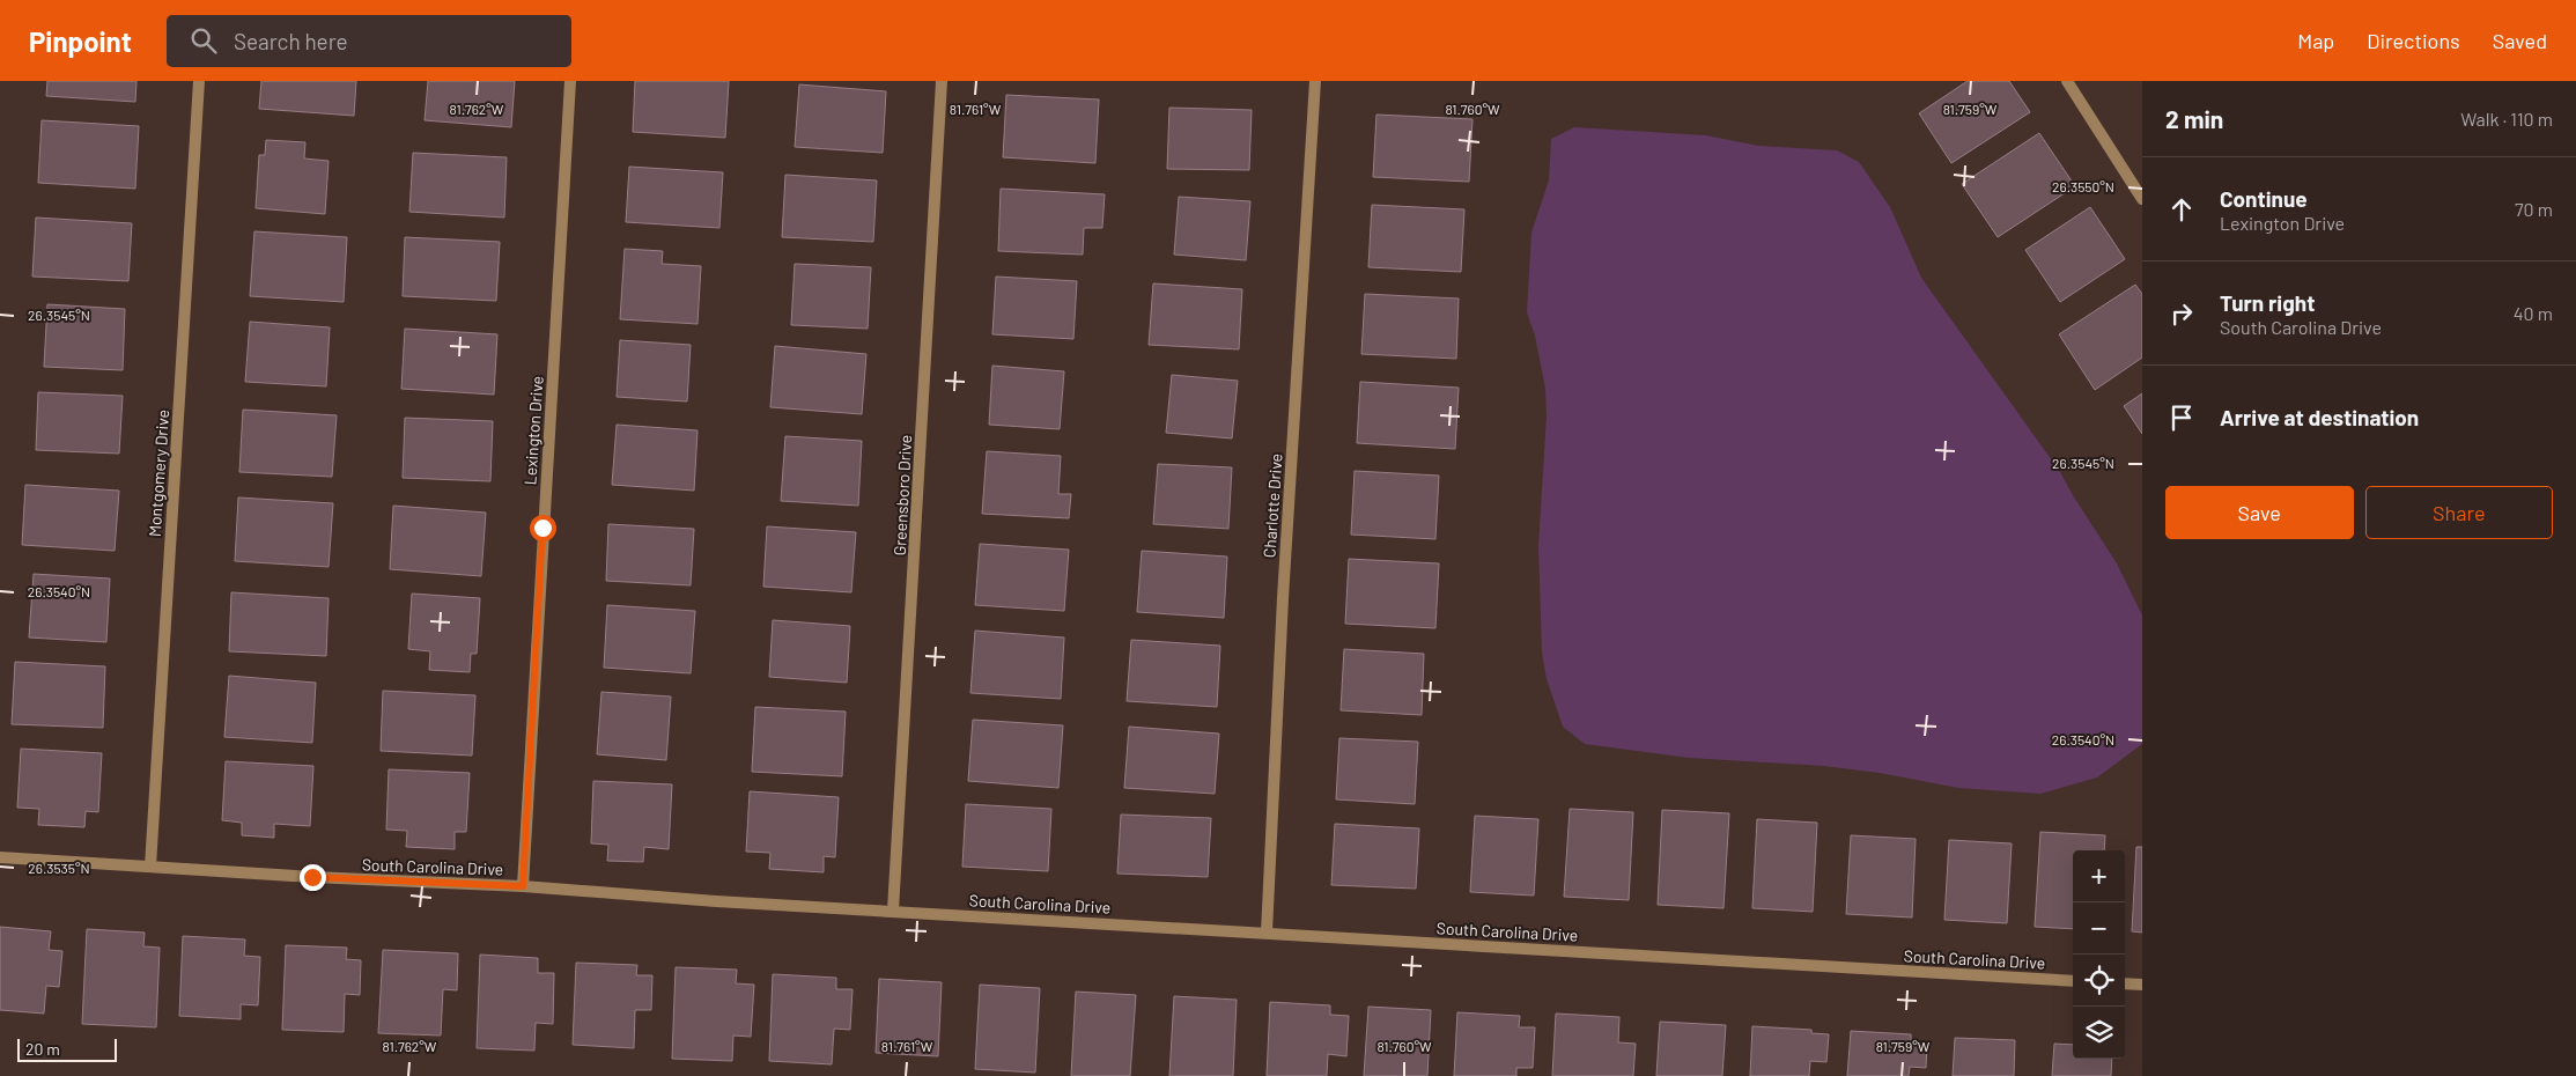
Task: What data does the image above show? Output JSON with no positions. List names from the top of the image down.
{
  "streets": {
    "street": [
      "Lexington Drive",
      "Montgomery Drive",
      "Greensboro Drive",
      "Charlotte Drive",
      "South Carolina Drive"
    ]
  },
  "crossings": [
    ["Lexington Drive", "South Carolina Drive"],
    ["Montgomery Drive", "South Carolina Drive"],
    ["Greensboro Drive", "South Carolina Drive"],
    ["Charlotte Drive", "South Carolina Drive"]
  ],
  "scale_bar": "20 m",
  "page": {
    "header": "Pinpoint",
    "search": "Search here",
    "nav": ["Map", "Directions", "Saved"],
    "heading": ["2 min", "Walk · 110 m"],
    "list": [
      ["Continue", "Lexington Drive", "70 m"],
      ["Turn right", "South Carolina Drive", "40 m"],
      "Arrive at destination"
    ],
    "buttons": ["Save", "Share"],
    "map_buttons": ["+", "−"],
    "scale": "20 m"
  },
  "coordinates": [
    "81.762°W",
    "81.761°W",
    "81.760°W",
    "81.759°W",
    "26.3550°N",
    "26.3545°N",
    "26.3540°N",
    "26.3535°N"
  ]
}
